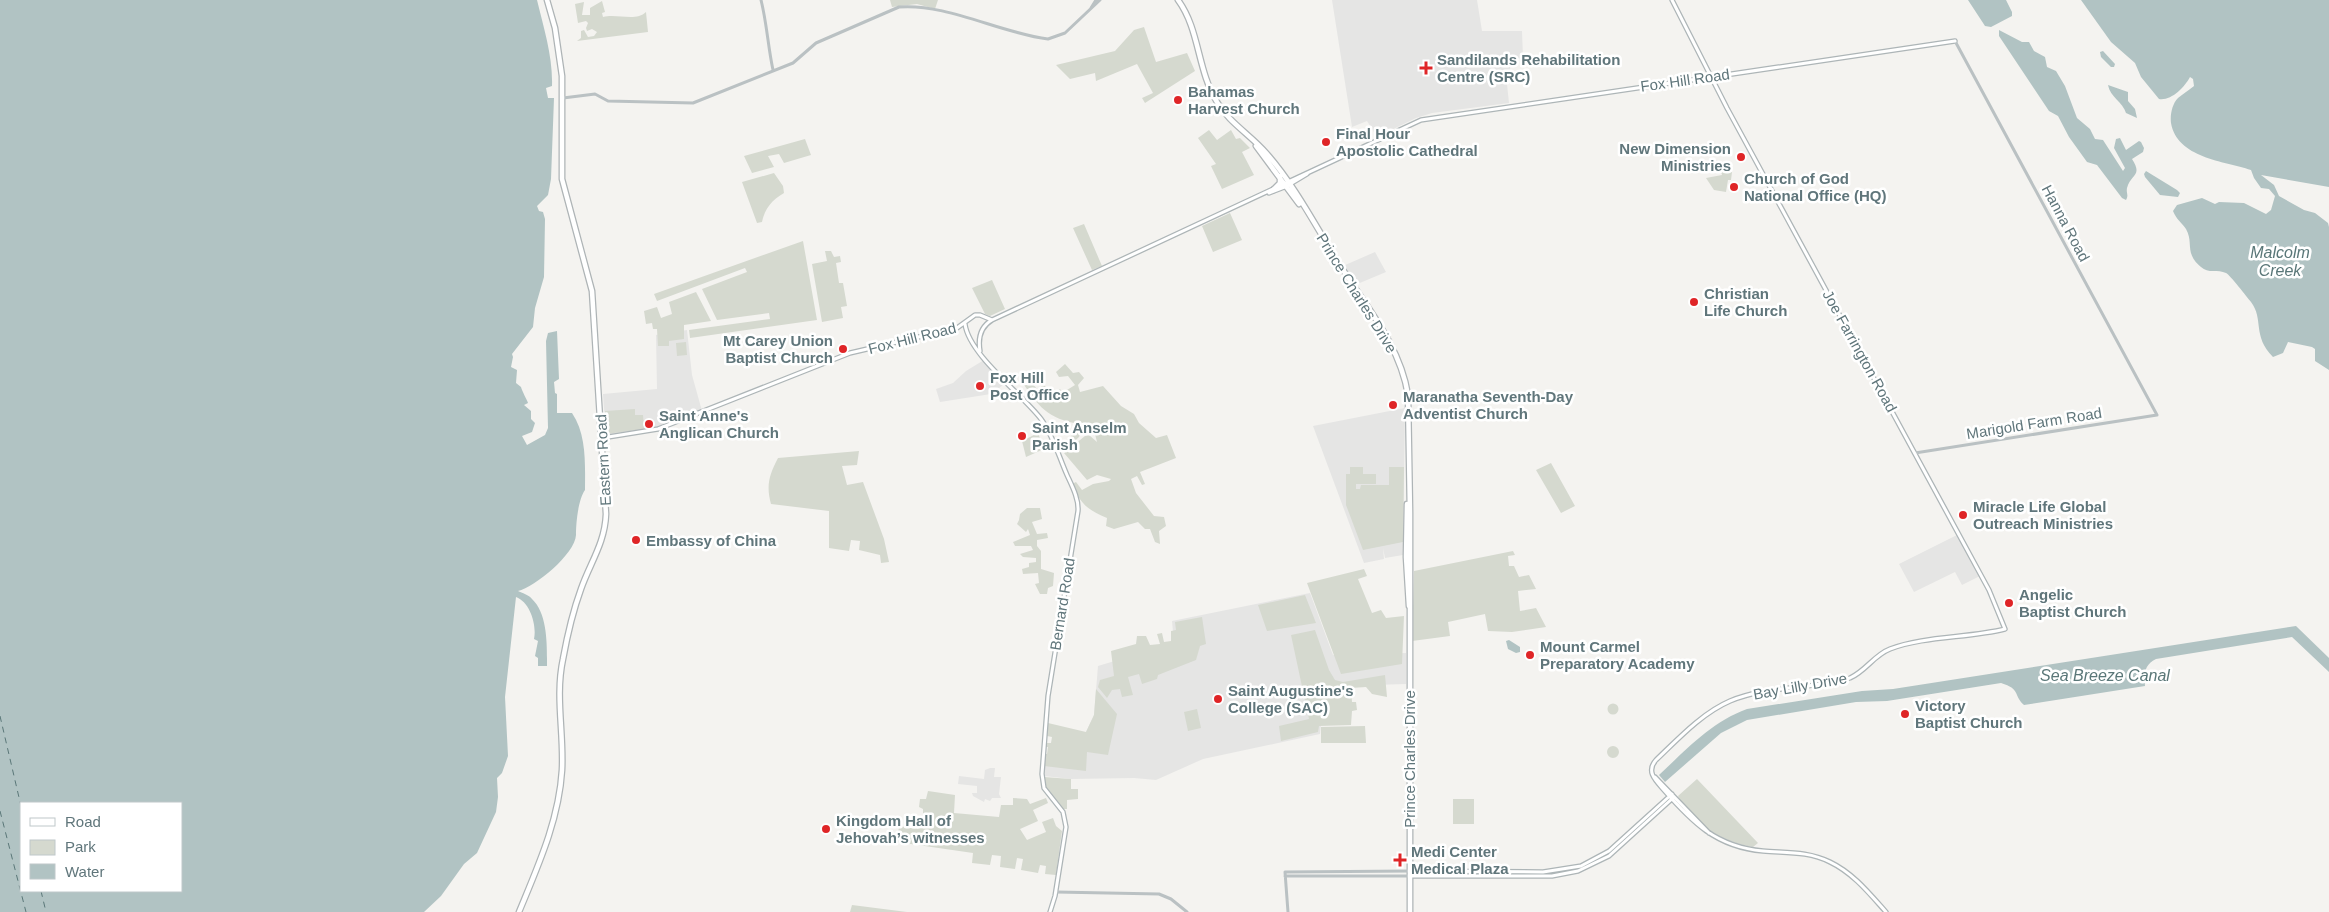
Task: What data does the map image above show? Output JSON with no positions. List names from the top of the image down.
{
  "streets": {
    "highway": ["Prince Charles Drive", "Eastern Road"],
    "main road": [
      "Fox Hill Road",
      "Joe Farrington Road",
      "Bernard Road",
      "Bay Lilly Drive"
    ],
    "street": ["Hanna Road", "Marigold Farm Road"]
  },
  "crossings": [
    ["Fox Hill Road", "Hanna Road"],
    ["Fox Hill Road", "Prince Charles Drive"],
    ["Fox Hill Road", "Joe Farrington Road"],
    ["Fox Hill Road", "Eastern Road"],
    ["Hanna Road", "Marigold Farm Road"],
    ["Joe Farrington Road", "Marigold Farm Road"],
    ["Joe Farrington Road", "Bay Lilly Drive"]
  ],
  "water": ["Malcolm Creek", "Sea Breeze Canal"],
  "places": {
    "health": ["Sandilands Rehabilitation Centre (SRC)", "Medi Center Medical Plaza"],
    "other": [
      "Bahamas Harvest Church",
      "Final Hour Apostolic Cathedral",
      "New Dimension Ministries",
      "Church of God National Office (HQ)",
      "Christian Life Church",
      "Mt Carey Union Baptist Church",
      "Fox Hill Post Office",
      "Maranatha Seventh-Day Adventist Church",
      "Saint Anne's Anglican Church",
      "Saint Anselm Parish",
      "Miracle Life Global Outreach Ministries",
      "Embassy of China",
      "Angelic Baptist Church",
      "Mount Carmel Preparatory Academy",
      "Saint Augustine's College (SAC)",
      "Victory Baptist Church",
      "Kingdom Hall of Jehovah’s witnesses"
    ]
  },
  "legend": ["Road", "Park", "Water"]
}
